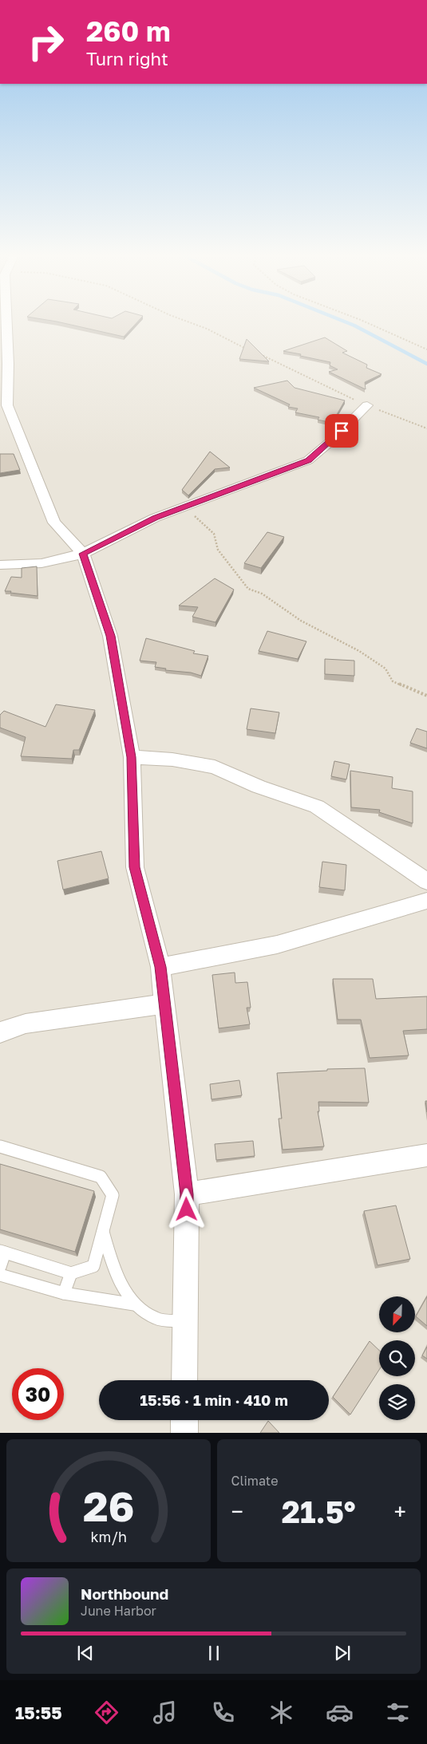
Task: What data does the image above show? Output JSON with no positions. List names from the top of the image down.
{
  "north": "bottom left",
  "page": {
    "turn": ["260 m", "Turn right"],
    "limit": "30",
    "trip": "15:56 · 1 min · 410 m",
    "tile": "Climate",
    "heat": ["−", "21.5°", "+"],
    "song": ["Northbound", "June Harbor"],
    "tabs": "15:55",
    "gauge": ["26", "km/h"]
  }
}
